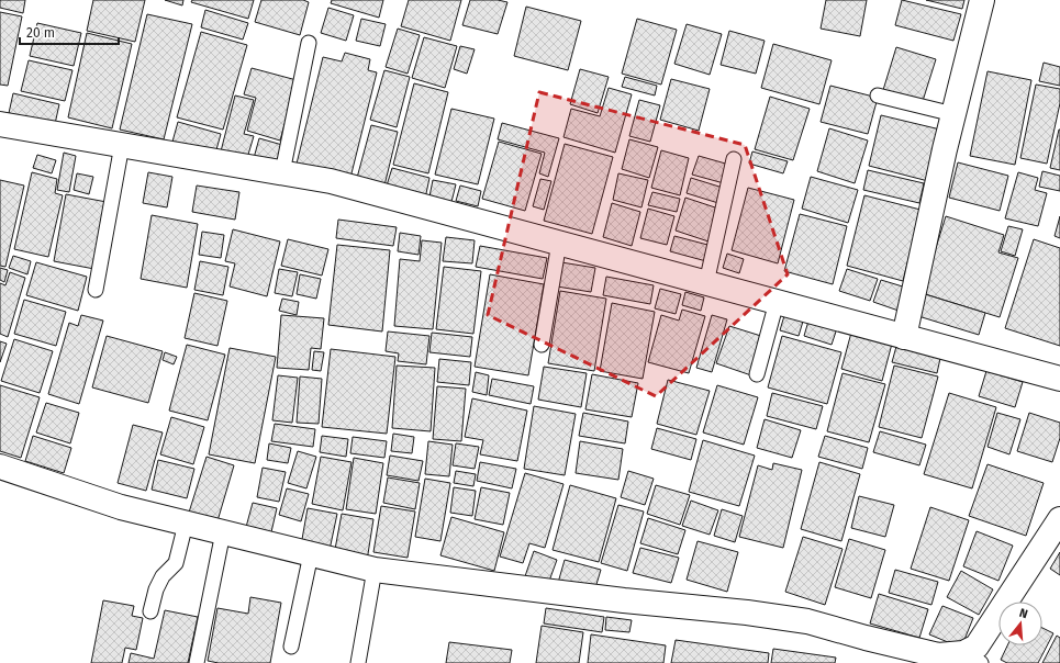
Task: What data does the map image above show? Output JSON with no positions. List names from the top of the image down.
{
  "scale_bar": "20 m",
  "north": "top"
}
